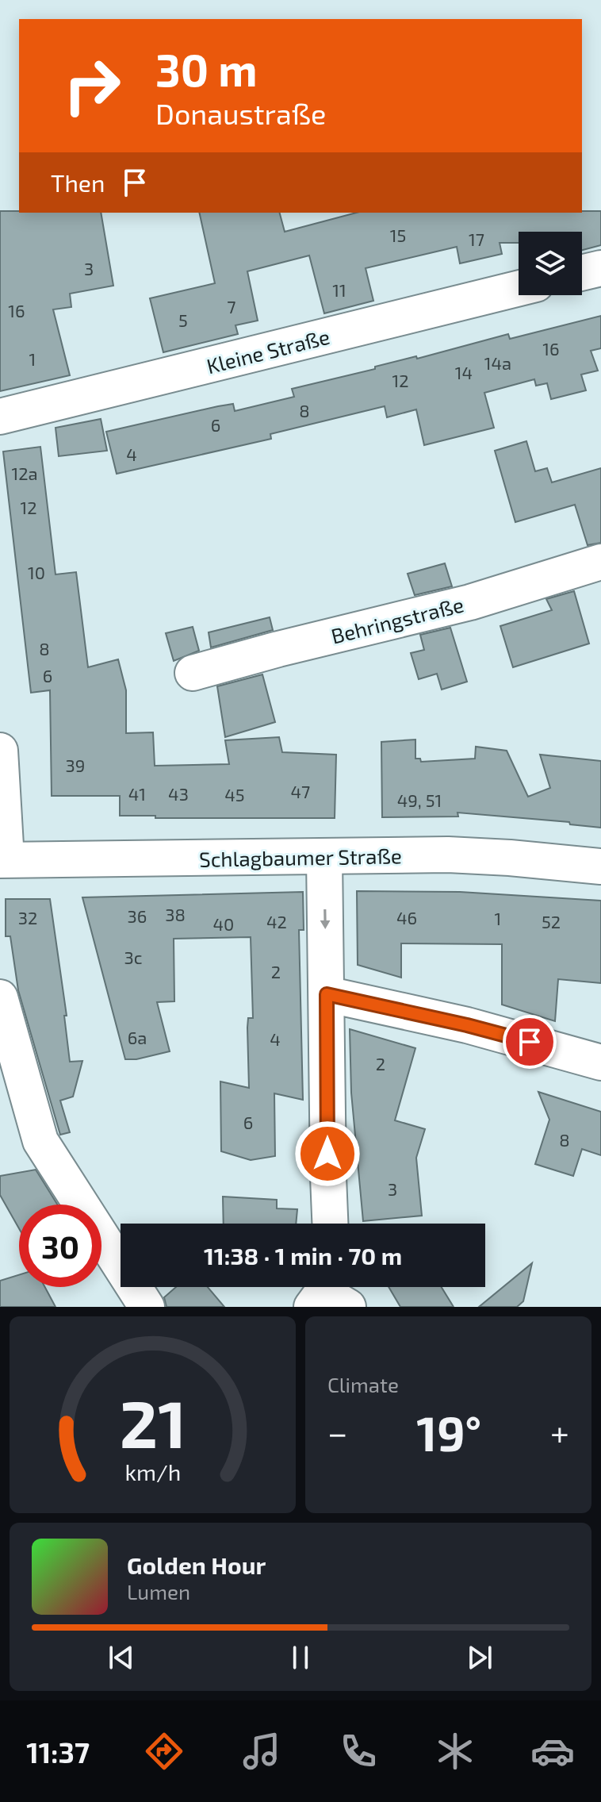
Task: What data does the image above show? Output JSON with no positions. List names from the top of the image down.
{
  "streets": {
    "street": ["Kleine Straße", "Behringstraße", "Schlagbaumer Straße"]
  },
  "house_numbers": [
    "15",
    "17",
    "3",
    "11",
    "7",
    "16",
    "5",
    "16",
    "1",
    "14a",
    "14",
    "12",
    "8",
    "6",
    "4",
    "12a",
    "12",
    "10",
    "8",
    "6",
    "39",
    "47",
    "41",
    "43",
    "45",
    "49, 51",
    "38",
    "36",
    "32",
    "46",
    "1",
    "42",
    "52",
    "40",
    "3c",
    "2",
    "6a",
    "4",
    "2",
    "6",
    "8",
    "3"
  ],
  "page": {
    "turn": ["30 m", "Donaustraße"],
    "then": "Then",
    "limit": "30",
    "trip": "11:38 · 1 min · 70 m",
    "tile": "Climate",
    "heat": ["−", "19°", "+"],
    "song": ["Golden Hour", "Lumen"],
    "tabs": "11:37",
    "gauge": ["21", "km/h"]
  }
}
